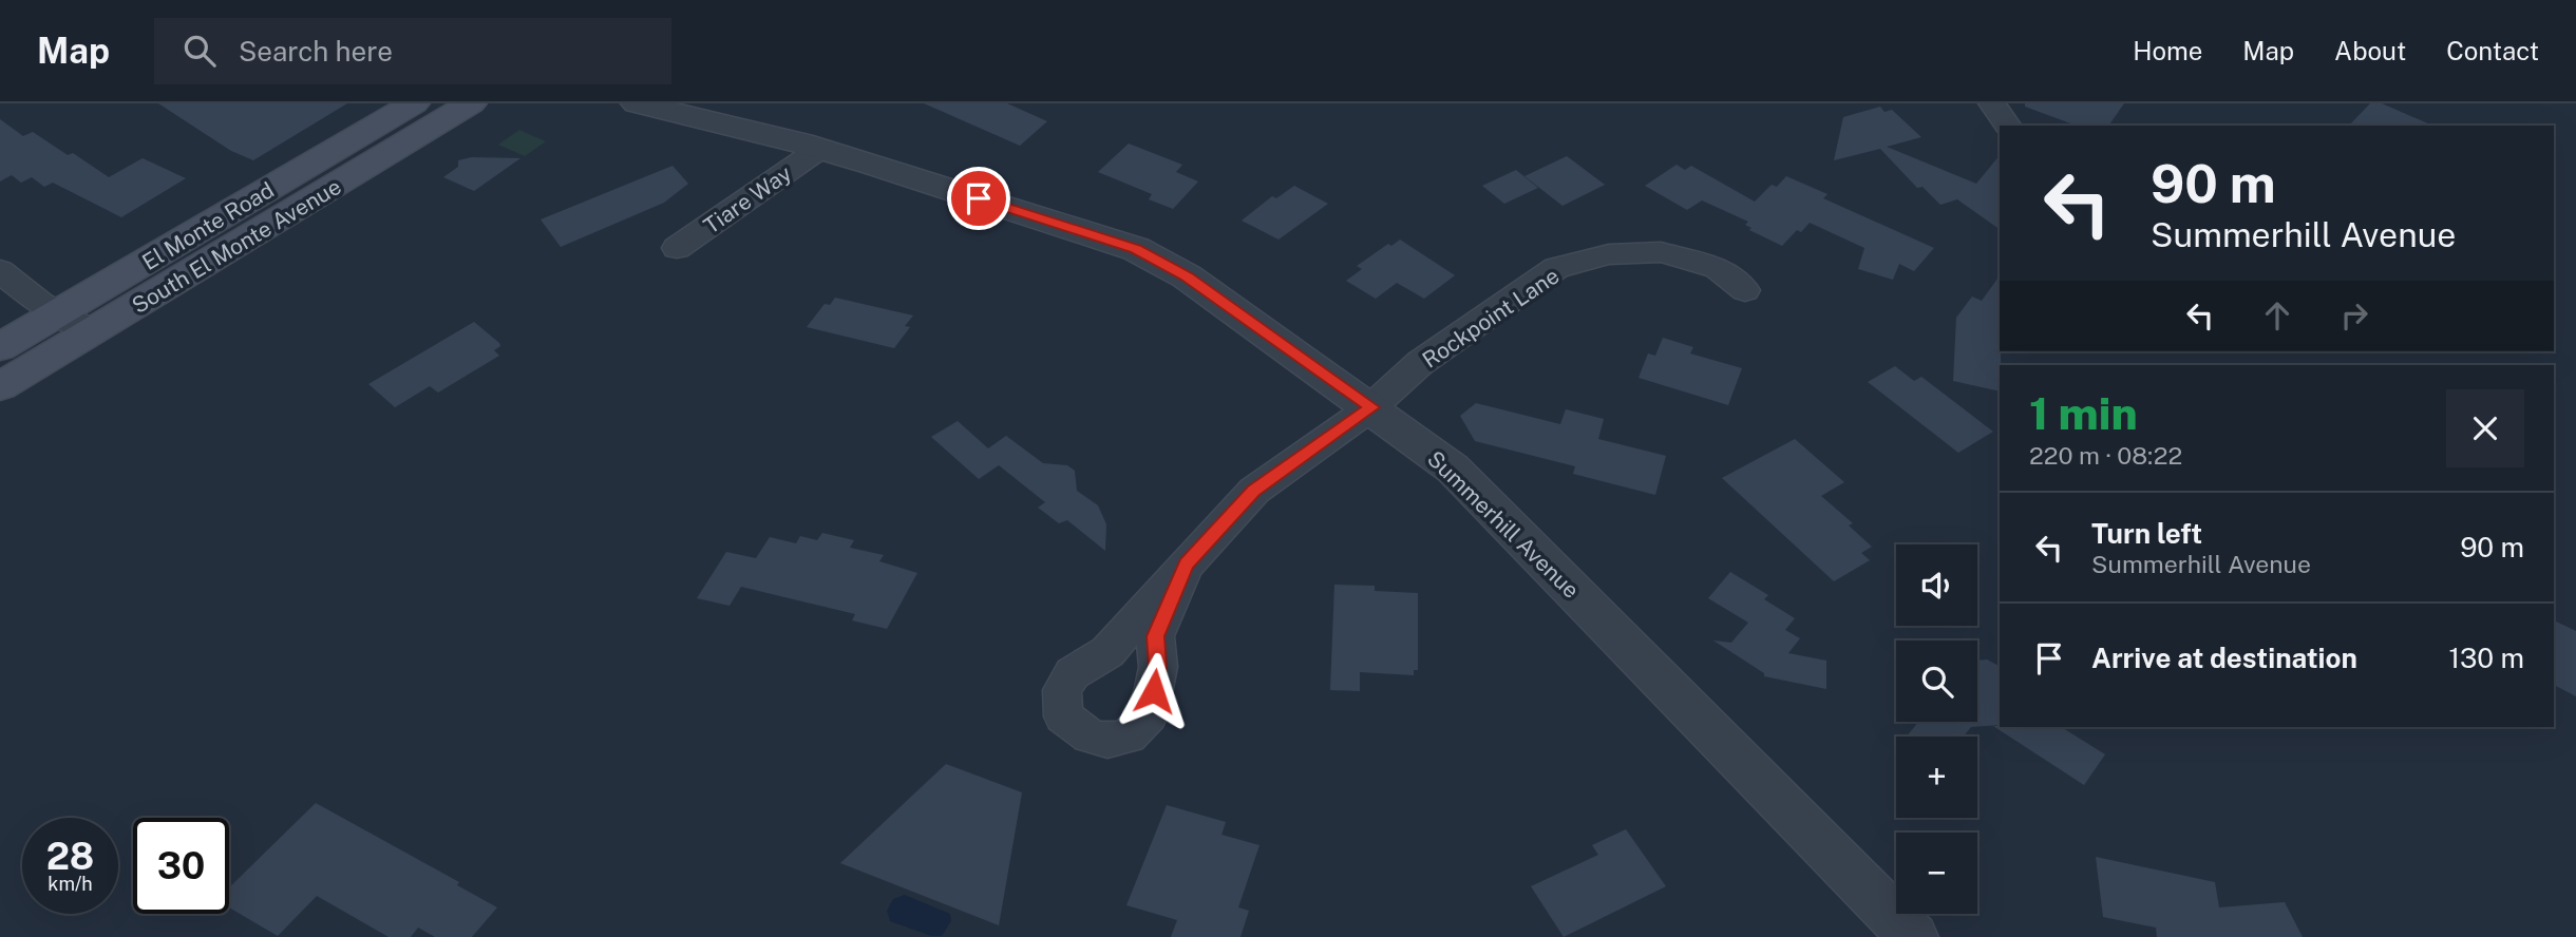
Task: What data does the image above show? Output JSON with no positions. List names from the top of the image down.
{
  "streets": {
    "main road": ["El Monte Road", "South El Monte Avenue"],
    "street": ["Tiare Way", "Rockpoint Lane", "Summerhill Avenue"]
  },
  "crossings": [
    ["Tiare Way", "Summerhill Avenue"],
    ["Rockpoint Lane", "Summerhill Avenue"]
  ],
  "page": {
    "header": "Map",
    "search": "Search here",
    "nav": [
      "Home",
      "Map",
      "About",
      "Contact"
    ],
    "turn": ["90 m", "Summerhill Avenue"],
    "heading": ["1 min", "220 m · 08:22"],
    "list": [
      {
        "name": "Turn left",
        "note": "Summerhill Avenue",
        "value": "90 m"
      },
      {
        "name": "Arrive at destination",
        "value": "130 m"
      }
    ],
    "map_buttons": ["+", "−"],
    "speed": "28 km/h",
    "limit": "30"
  }
}
